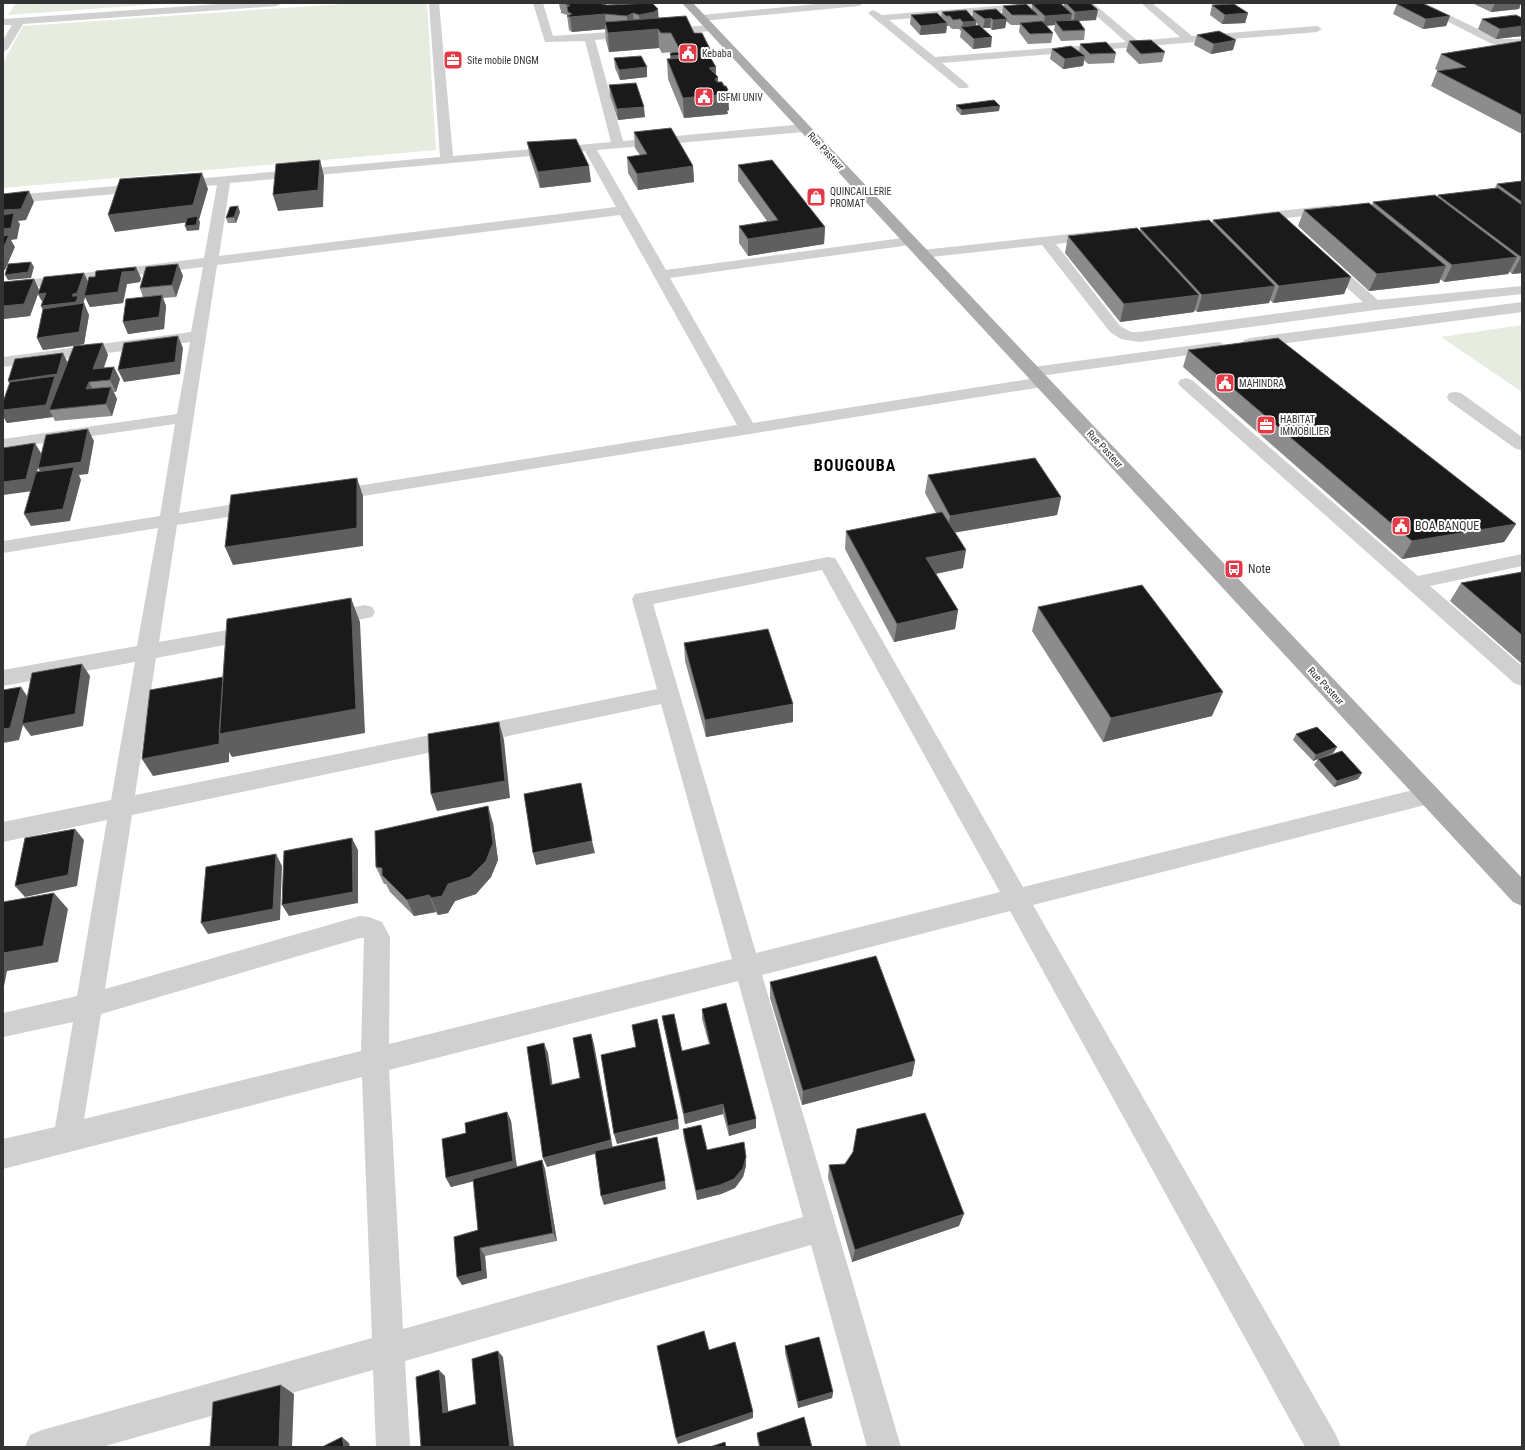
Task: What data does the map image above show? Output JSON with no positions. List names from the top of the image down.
{
  "streets": {
    "main road": ["Rue Pasteur"]
  },
  "districts": ["BOUGOUBA"],
  "places": {
    "public building": [
      "Kebaba",
      "ISFMI UNIV",
      "MAHINDRA",
      "BOA BANQUE"
    ],
    "office": ["Site mobile DNGM", "HABITAT IMMOBILIER"],
    "shop": ["QUINCAILLERIE PROMAT"],
    "bus stop": ["Note"]
  }
}
